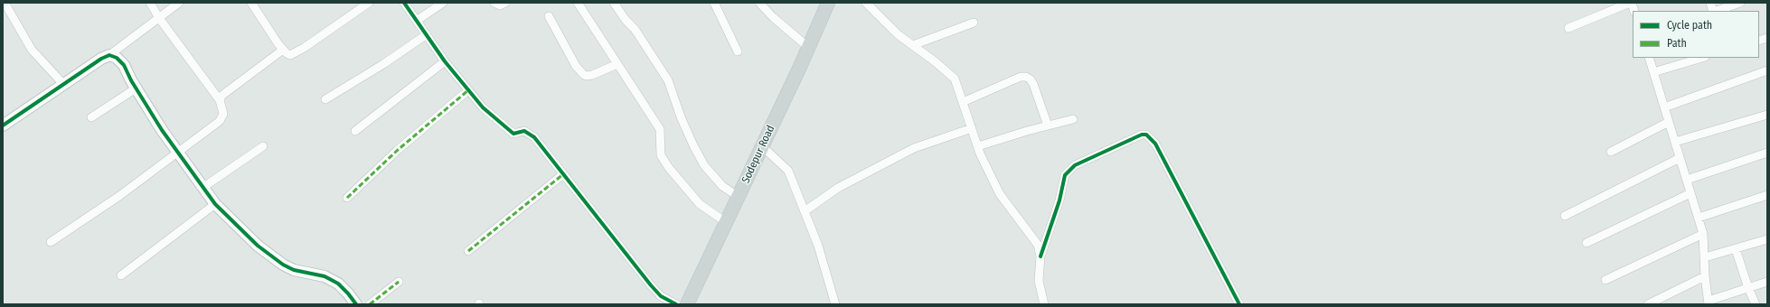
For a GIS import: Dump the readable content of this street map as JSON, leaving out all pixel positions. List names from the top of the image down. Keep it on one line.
{"streets":{"main road":["Sodepur Road"]},"legend":["Cycle path","Path"]}
